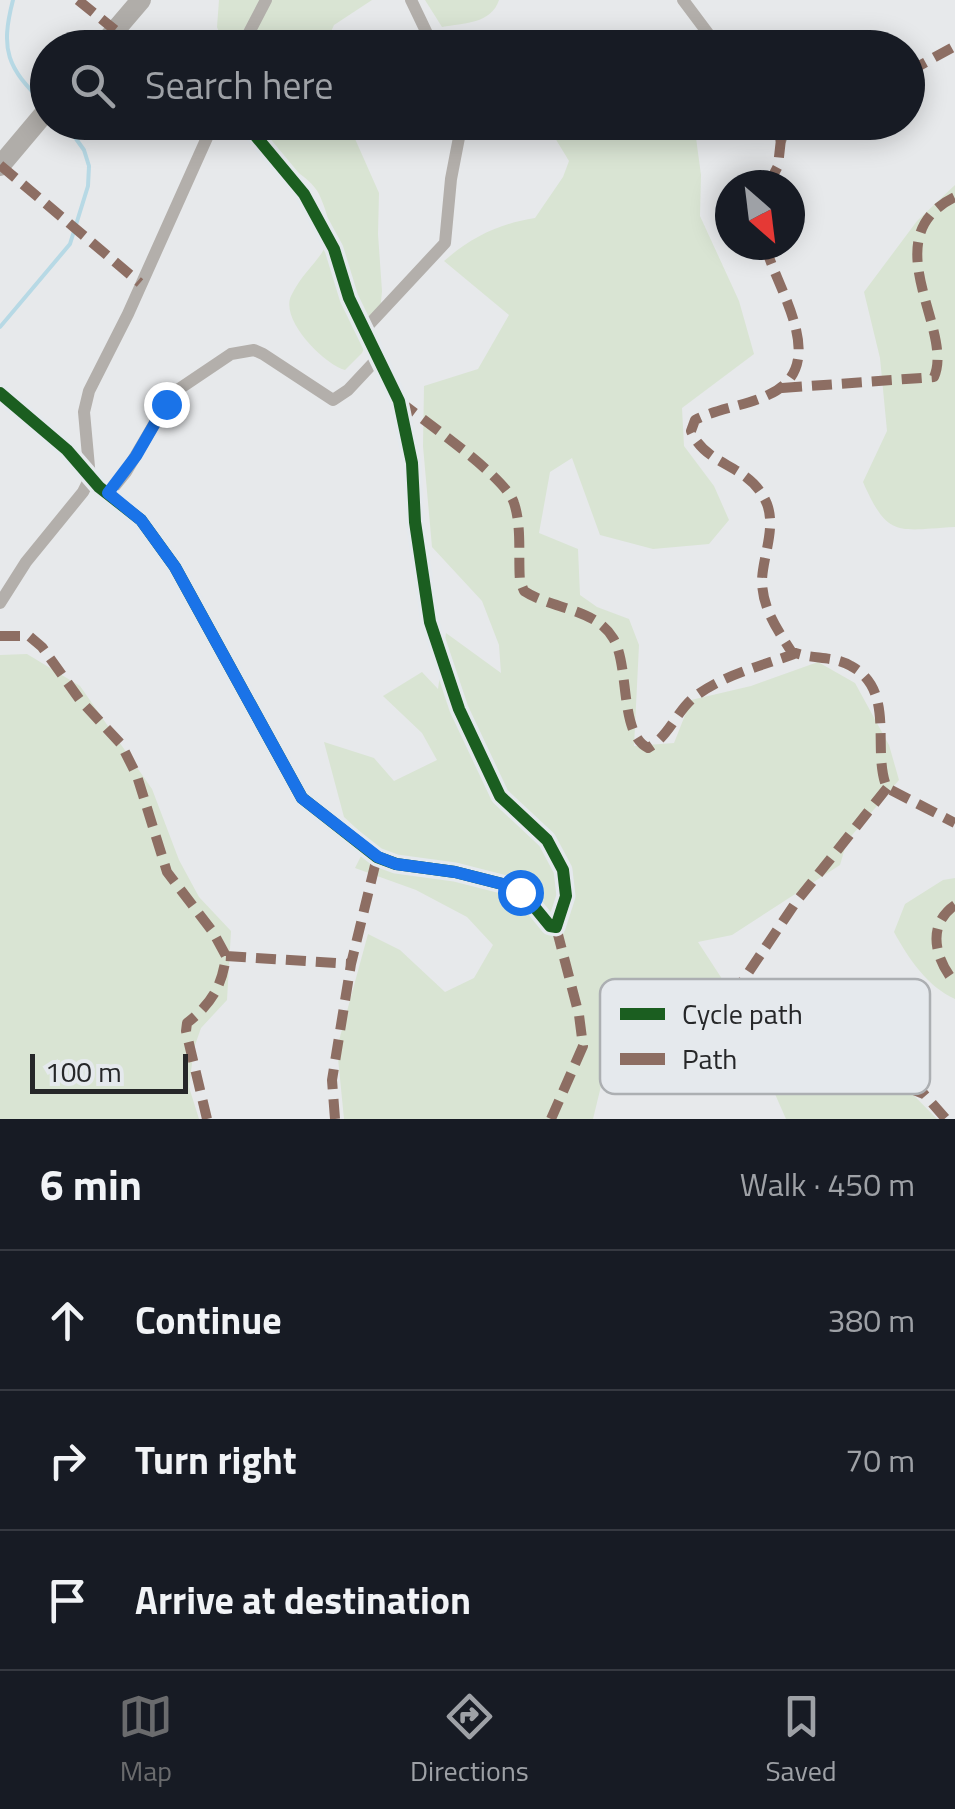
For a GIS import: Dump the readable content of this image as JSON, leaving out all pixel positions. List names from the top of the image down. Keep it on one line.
{"legend":["Cycle path","Path"],"scale_bar":"100 m","north":"bottom right","page":{"search":"Search here","scale":"100 m","heading":["6 min","Walk · 450 m"],"list":[["Continue","380 m"],["Turn right","70 m"],"Arrive at destination"],"nav":["Map","Directions","Saved"]}}
